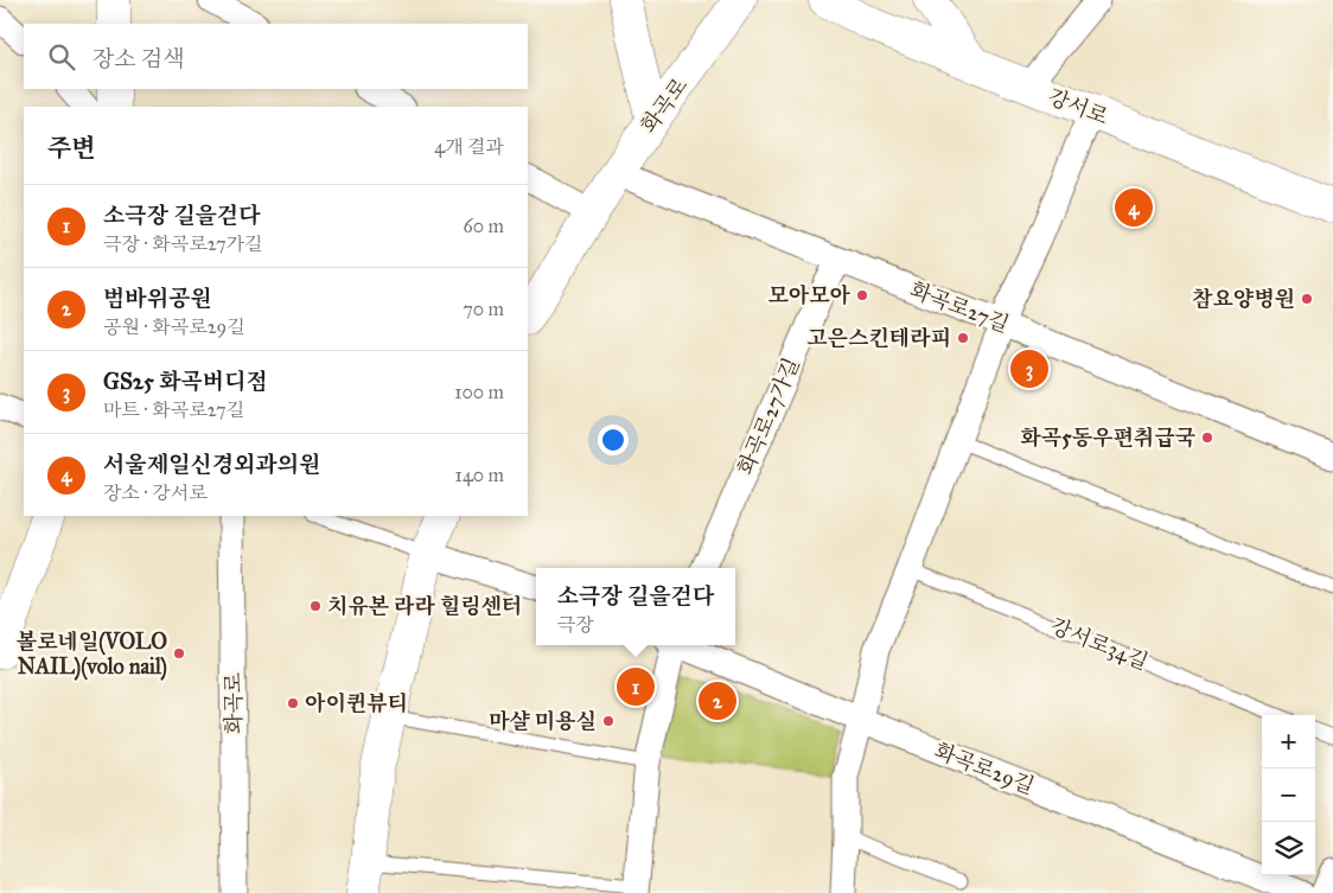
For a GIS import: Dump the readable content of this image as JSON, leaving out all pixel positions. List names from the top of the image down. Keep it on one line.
{"streets":{"main road":["화곡로","강서로"],"street":["화곡로27길","화곡로27가길","화곡로29길"],"lane":["강서로34길"]},"crossings":[["화곡로","화곡로27길"],["화곡로27길","화곡로27가길"]],"places":["모아모아","참요양병원","고은스킨테라피","화곡5동우편취급국","치유본 라라 힐링센터","볼로네일(VOLO NAIL)(volo nail)","아이퀸뷰티","마샬 미용실"],"page":{"search":"장소 검색","heading":["주변","4개 결과"],"list":[{"mark":"1","name":"소극장 길을걷다","note":"극장 · 화곡로27가길","value":"60 m"},{"mark":"2","name":"범바위공원","note":"공원 · 화곡로29길","value":"70 m"},{"mark":"3","name":"GS25 화곡버디점","note":"마트 · 화곡로27길","value":"100 m"},{"mark":"4","name":"서울제일신경외과의원","note":"장소 · 강서로","value":"140 m"}],"pins":["4","3","1","2"],"popup":["소극장 길을걷다","극장"],"map_buttons":["+","−"]}}
